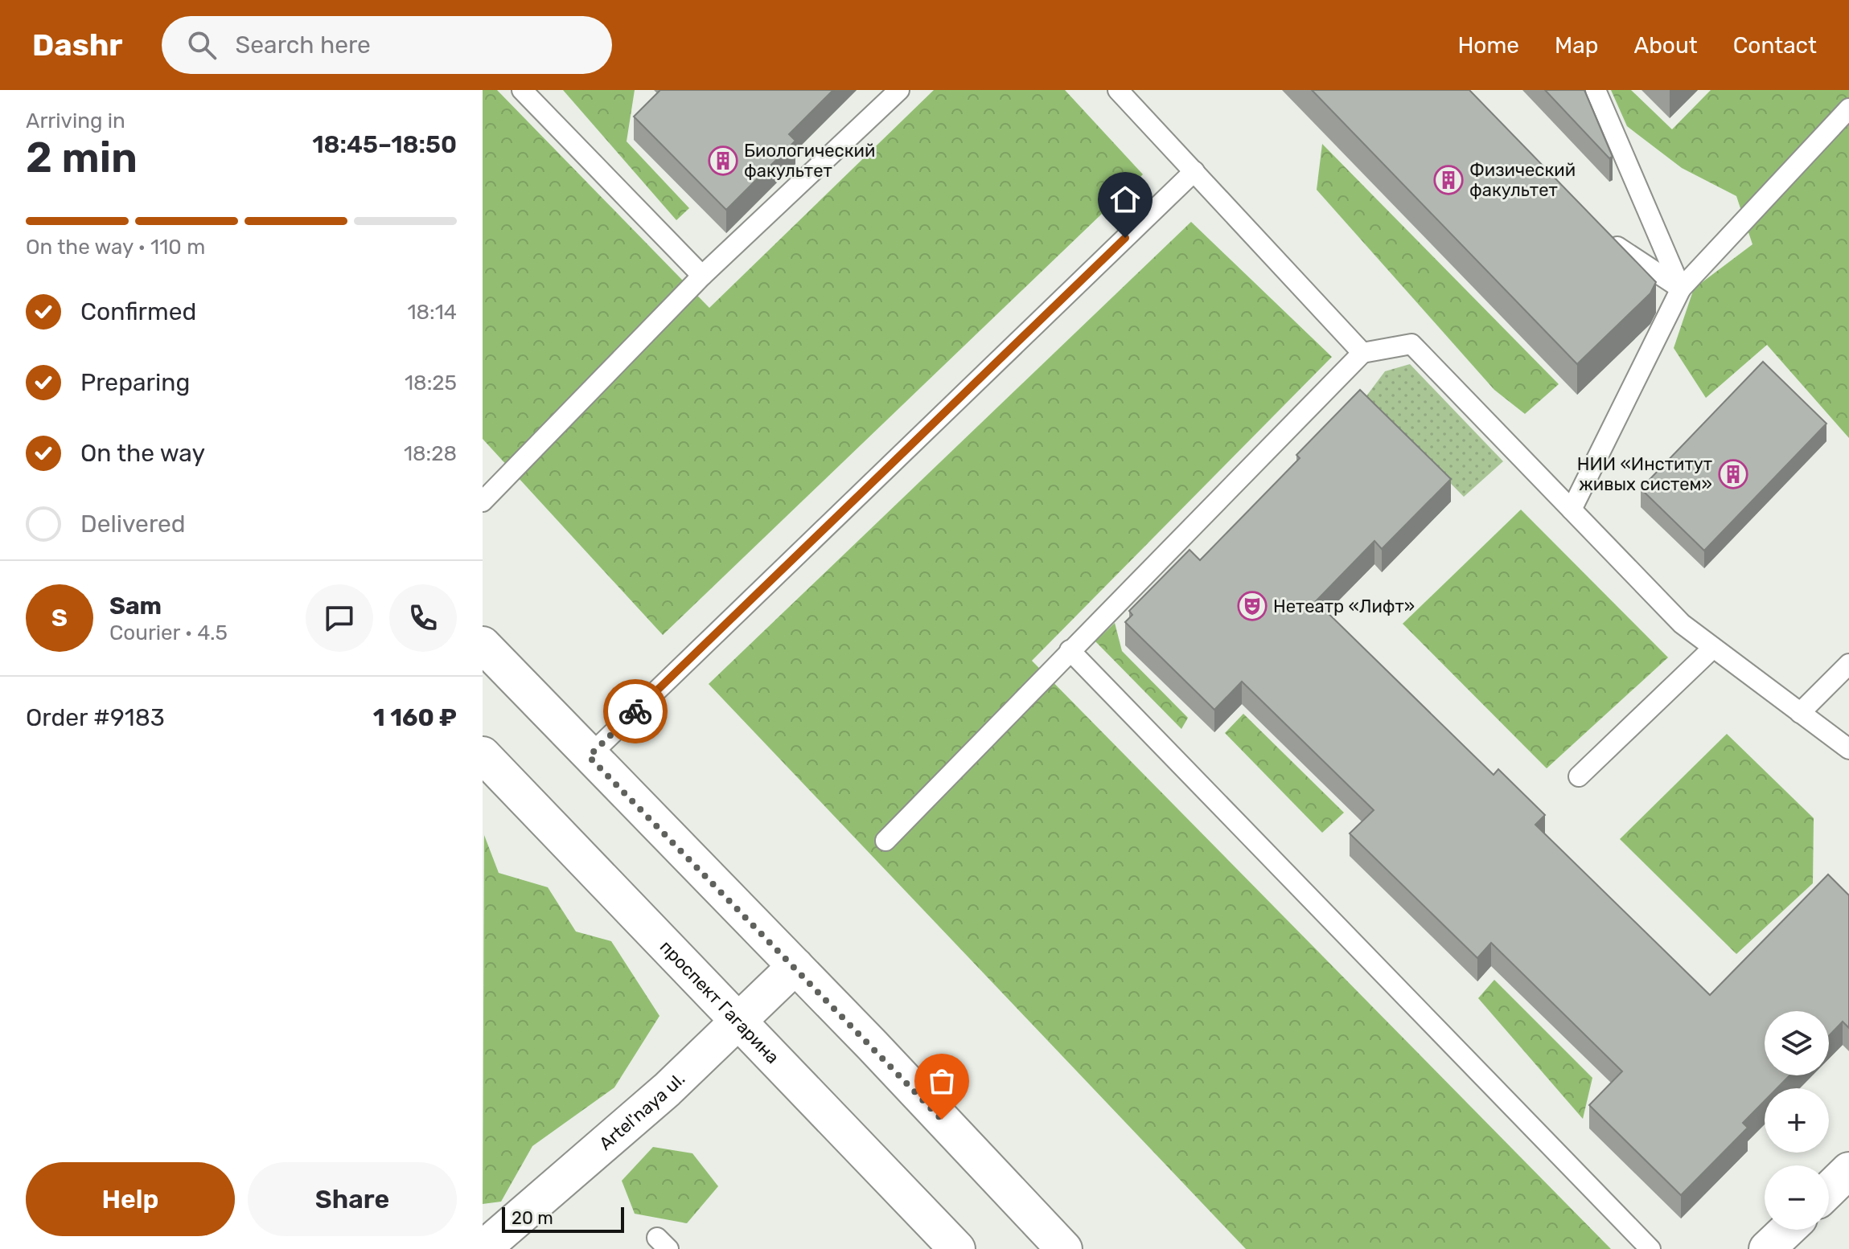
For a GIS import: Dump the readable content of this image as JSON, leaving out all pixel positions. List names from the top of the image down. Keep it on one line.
{"streets":{"main road":["проспект Гагарина","Artel'naya ul."]},"crossings":[["проспект Гагарина","Artel'naya ul."]],"places":{"building":["Биологический факультет","Физический факультет","НИИ «Институт живых систем»"],"theatre":["Нетеатр «Лифт»"]},"scale_bar":"20 m","page":{"header":"Dashr","search":"Search here","nav":["Home","Map","About","Contact"],"heading":["2 min","Arriving in","18:45–18:50"],"panel":["Sam","Courier · 4.5","Order #9183","1 160 ₽"],"bar":"On the way · 110 m","list":[["Confirmed","18:14"],["Preparing","18:25"],["On the way","18:28"],"Delivered"],"round":"S","map_buttons":["+","−"],"buttons":["Help","Share"],"scale":"20 m"}}
